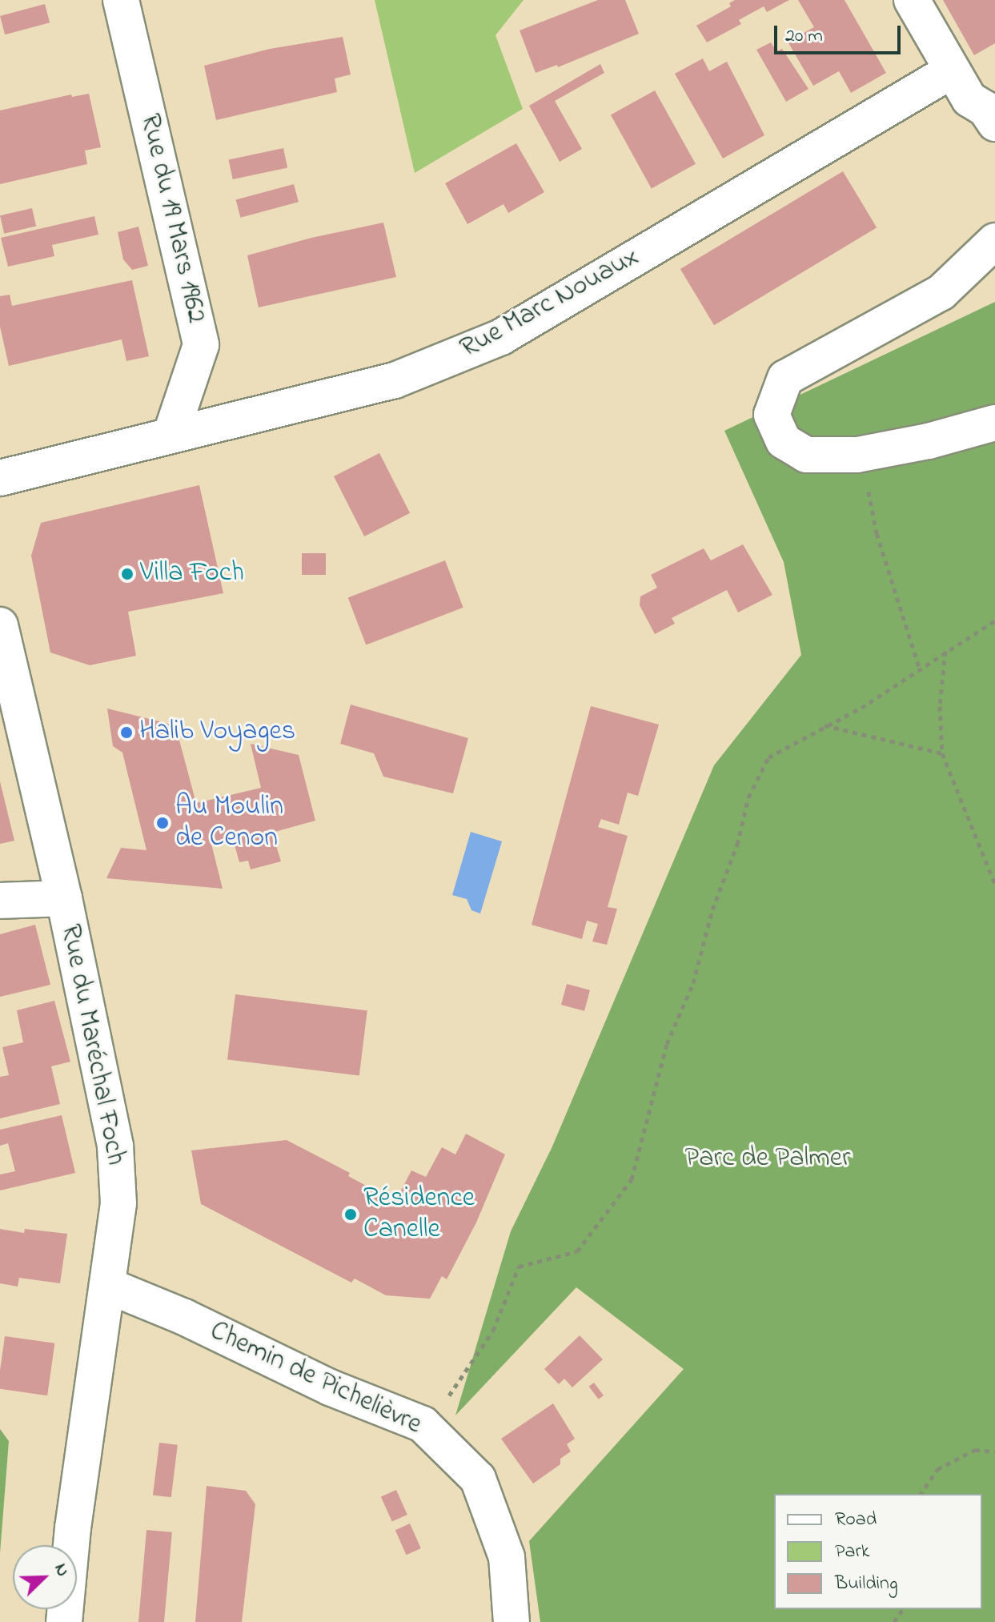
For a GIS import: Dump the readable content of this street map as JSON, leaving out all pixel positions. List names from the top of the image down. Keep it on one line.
{"streets":{"street":["Rue du 19 Mars 1962","Rue Marc Nouaux","Rue du Maréchal Foch","Chemin de Pichelièvre"]},"crossings":[["Rue du 19 Mars 1962","Rue Marc Nouaux"],["Rue du Maréchal Foch","Chemin de Pichelièvre"]],"parks":["Parc de Palmer"],"places":["Villa Foch","Halib Voyages","Au Moulin de Cenon","Résidence Canelle"],"legend":["Road","Park","Building"],"scale_bar":"20 m","north":"top right"}
